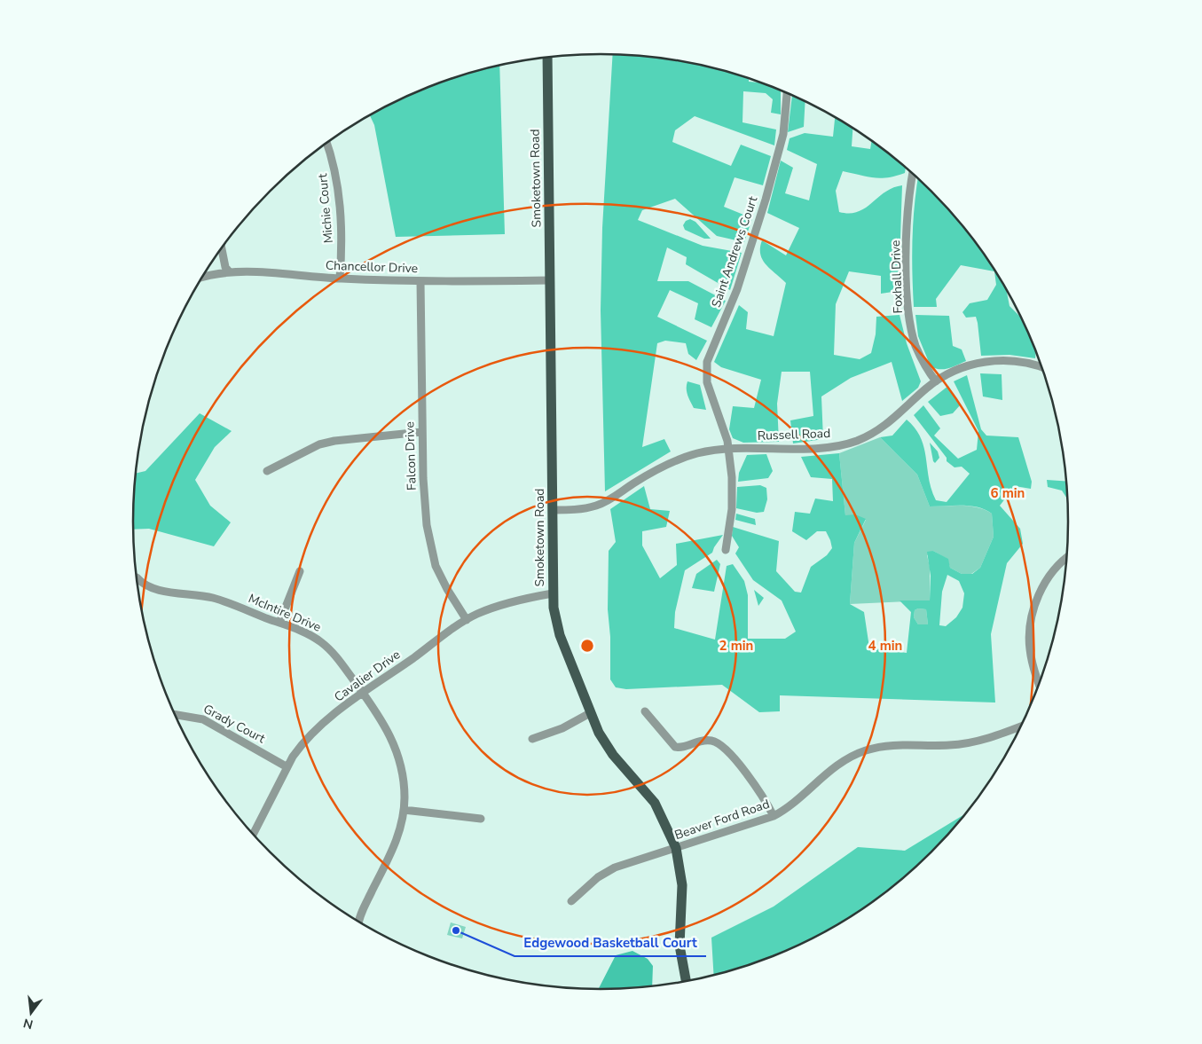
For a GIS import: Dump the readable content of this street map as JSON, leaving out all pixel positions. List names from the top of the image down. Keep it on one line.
{"streets":{"main road":["Smoketown Road"],"street":["Michie Court","Saint Andrews Court","Chancellor Drive","Foxhall Drive","Russell Road","Falcon Drive","McIntire Drive","Cavalier Drive","Grady Court","Beaver Ford Road"]},"crossings":[["Smoketown Road","Chancellor Drive"],["Smoketown Road","Russell Road"],["Smoketown Road","Cavalier Drive"],["Smoketown Road","Beaver Ford Road"],["Michie Court","Chancellor Drive"],["Saint Andrews Court","Russell Road"],["Chancellor Drive","Falcon Drive"],["Foxhall Drive","Russell Road"],["Falcon Drive","Cavalier Drive"],["McIntire Drive","Cavalier Drive"],["Cavalier Drive","Grady Court"]],"places":["Edgewood Basketball Court"],"north":"bottom","rings":["6 min","2 min","4 min"]}
